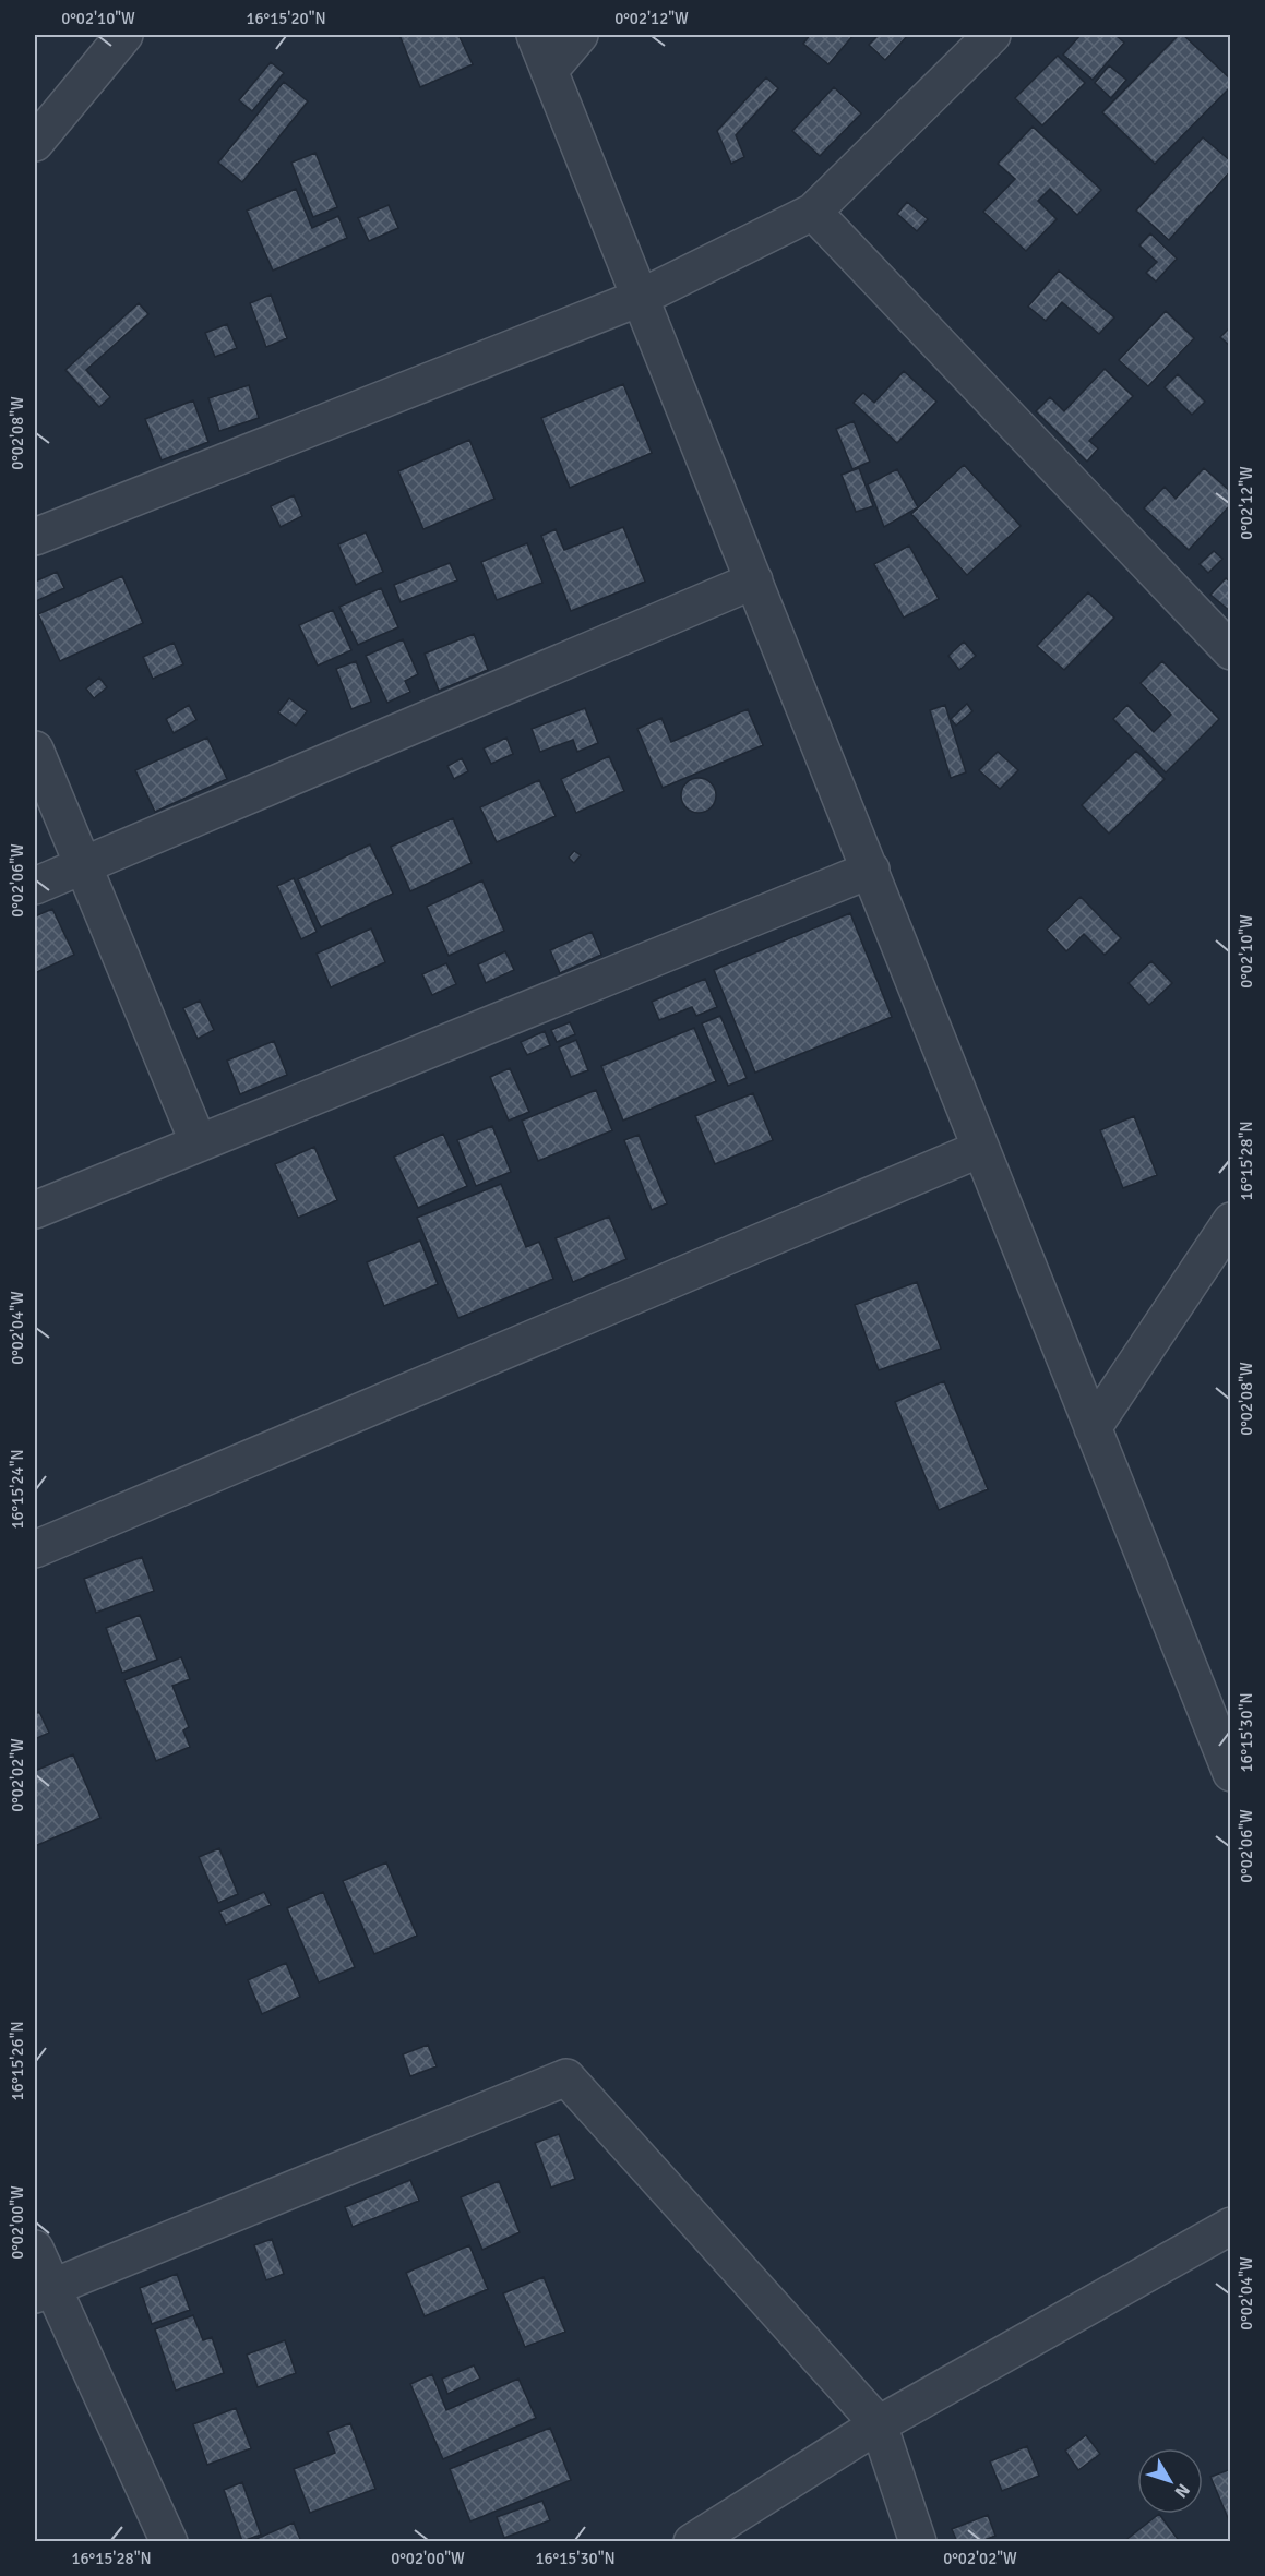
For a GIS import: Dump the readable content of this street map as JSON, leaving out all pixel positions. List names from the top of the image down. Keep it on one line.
{"north":"bottom right","coordinates":["0°02'10\"W","16°15'20\"N","0°02'12\"W","0°02'08\"W","0°02'06\"W","16°15'28\"N","0°02'04\"W","16°15'24\"N","16°15'30\"N","0°02'02\"W","16°15'26\"N","0°02'00\"W"]}
